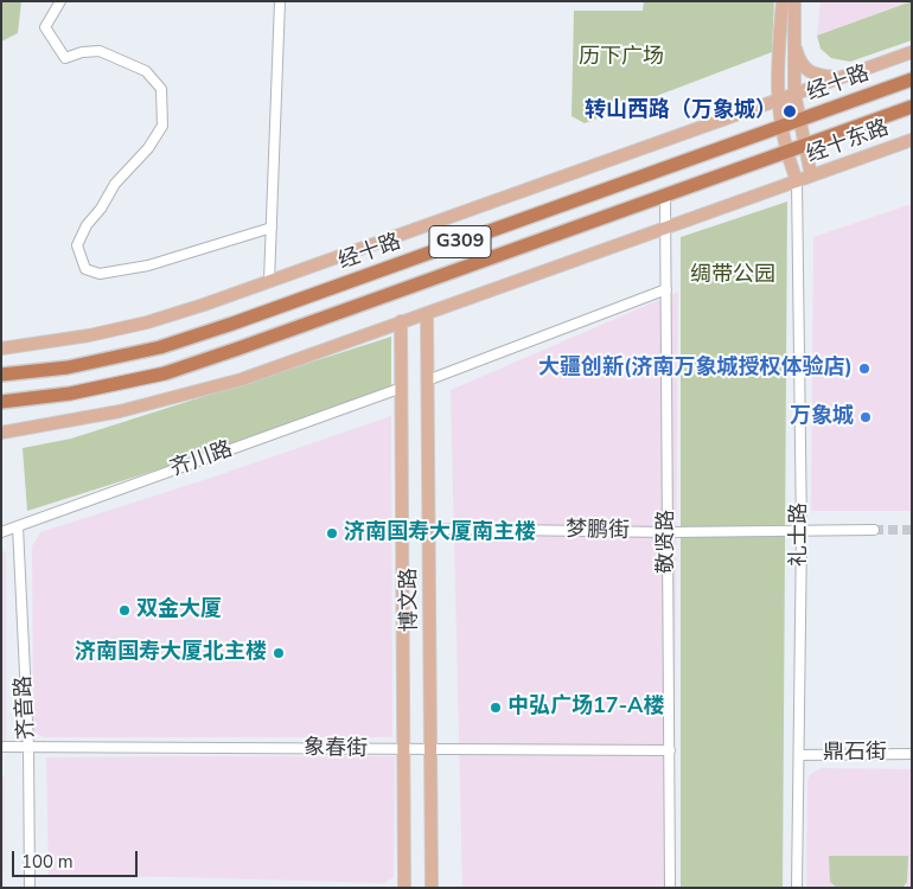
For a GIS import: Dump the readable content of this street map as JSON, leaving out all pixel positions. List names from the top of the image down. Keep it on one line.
{"streets":{"highway":["经十路","G309"],"main road":["经十东路","博文路"],"street":["齐川路","梦鹏街","礼士路","敬贤路","齐音路","象春街","鼎石街"]},"crossings":[["经十东路","礼士路"],["G309","敬贤路"],["齐川路","博文路"],["齐川路","齐音路"],["梦鹏街","礼士路"],["梦鹏街","敬贤路"],["梦鹏街","博文路"],["礼士路","鼎石街"],["敬贤路","象春街"],["博文路","象春街"],["齐音路","象春街"]],"parks":["历下广场","绸带公园"],"places":["转山西路（万象城）","大疆创新(济南万象城授权体验店)","万象城","济南国寿大厦南主楼","双金大厦","济南国寿大厦北主楼","中弘广场17-A楼"],"scale_bar":"100 m"}
